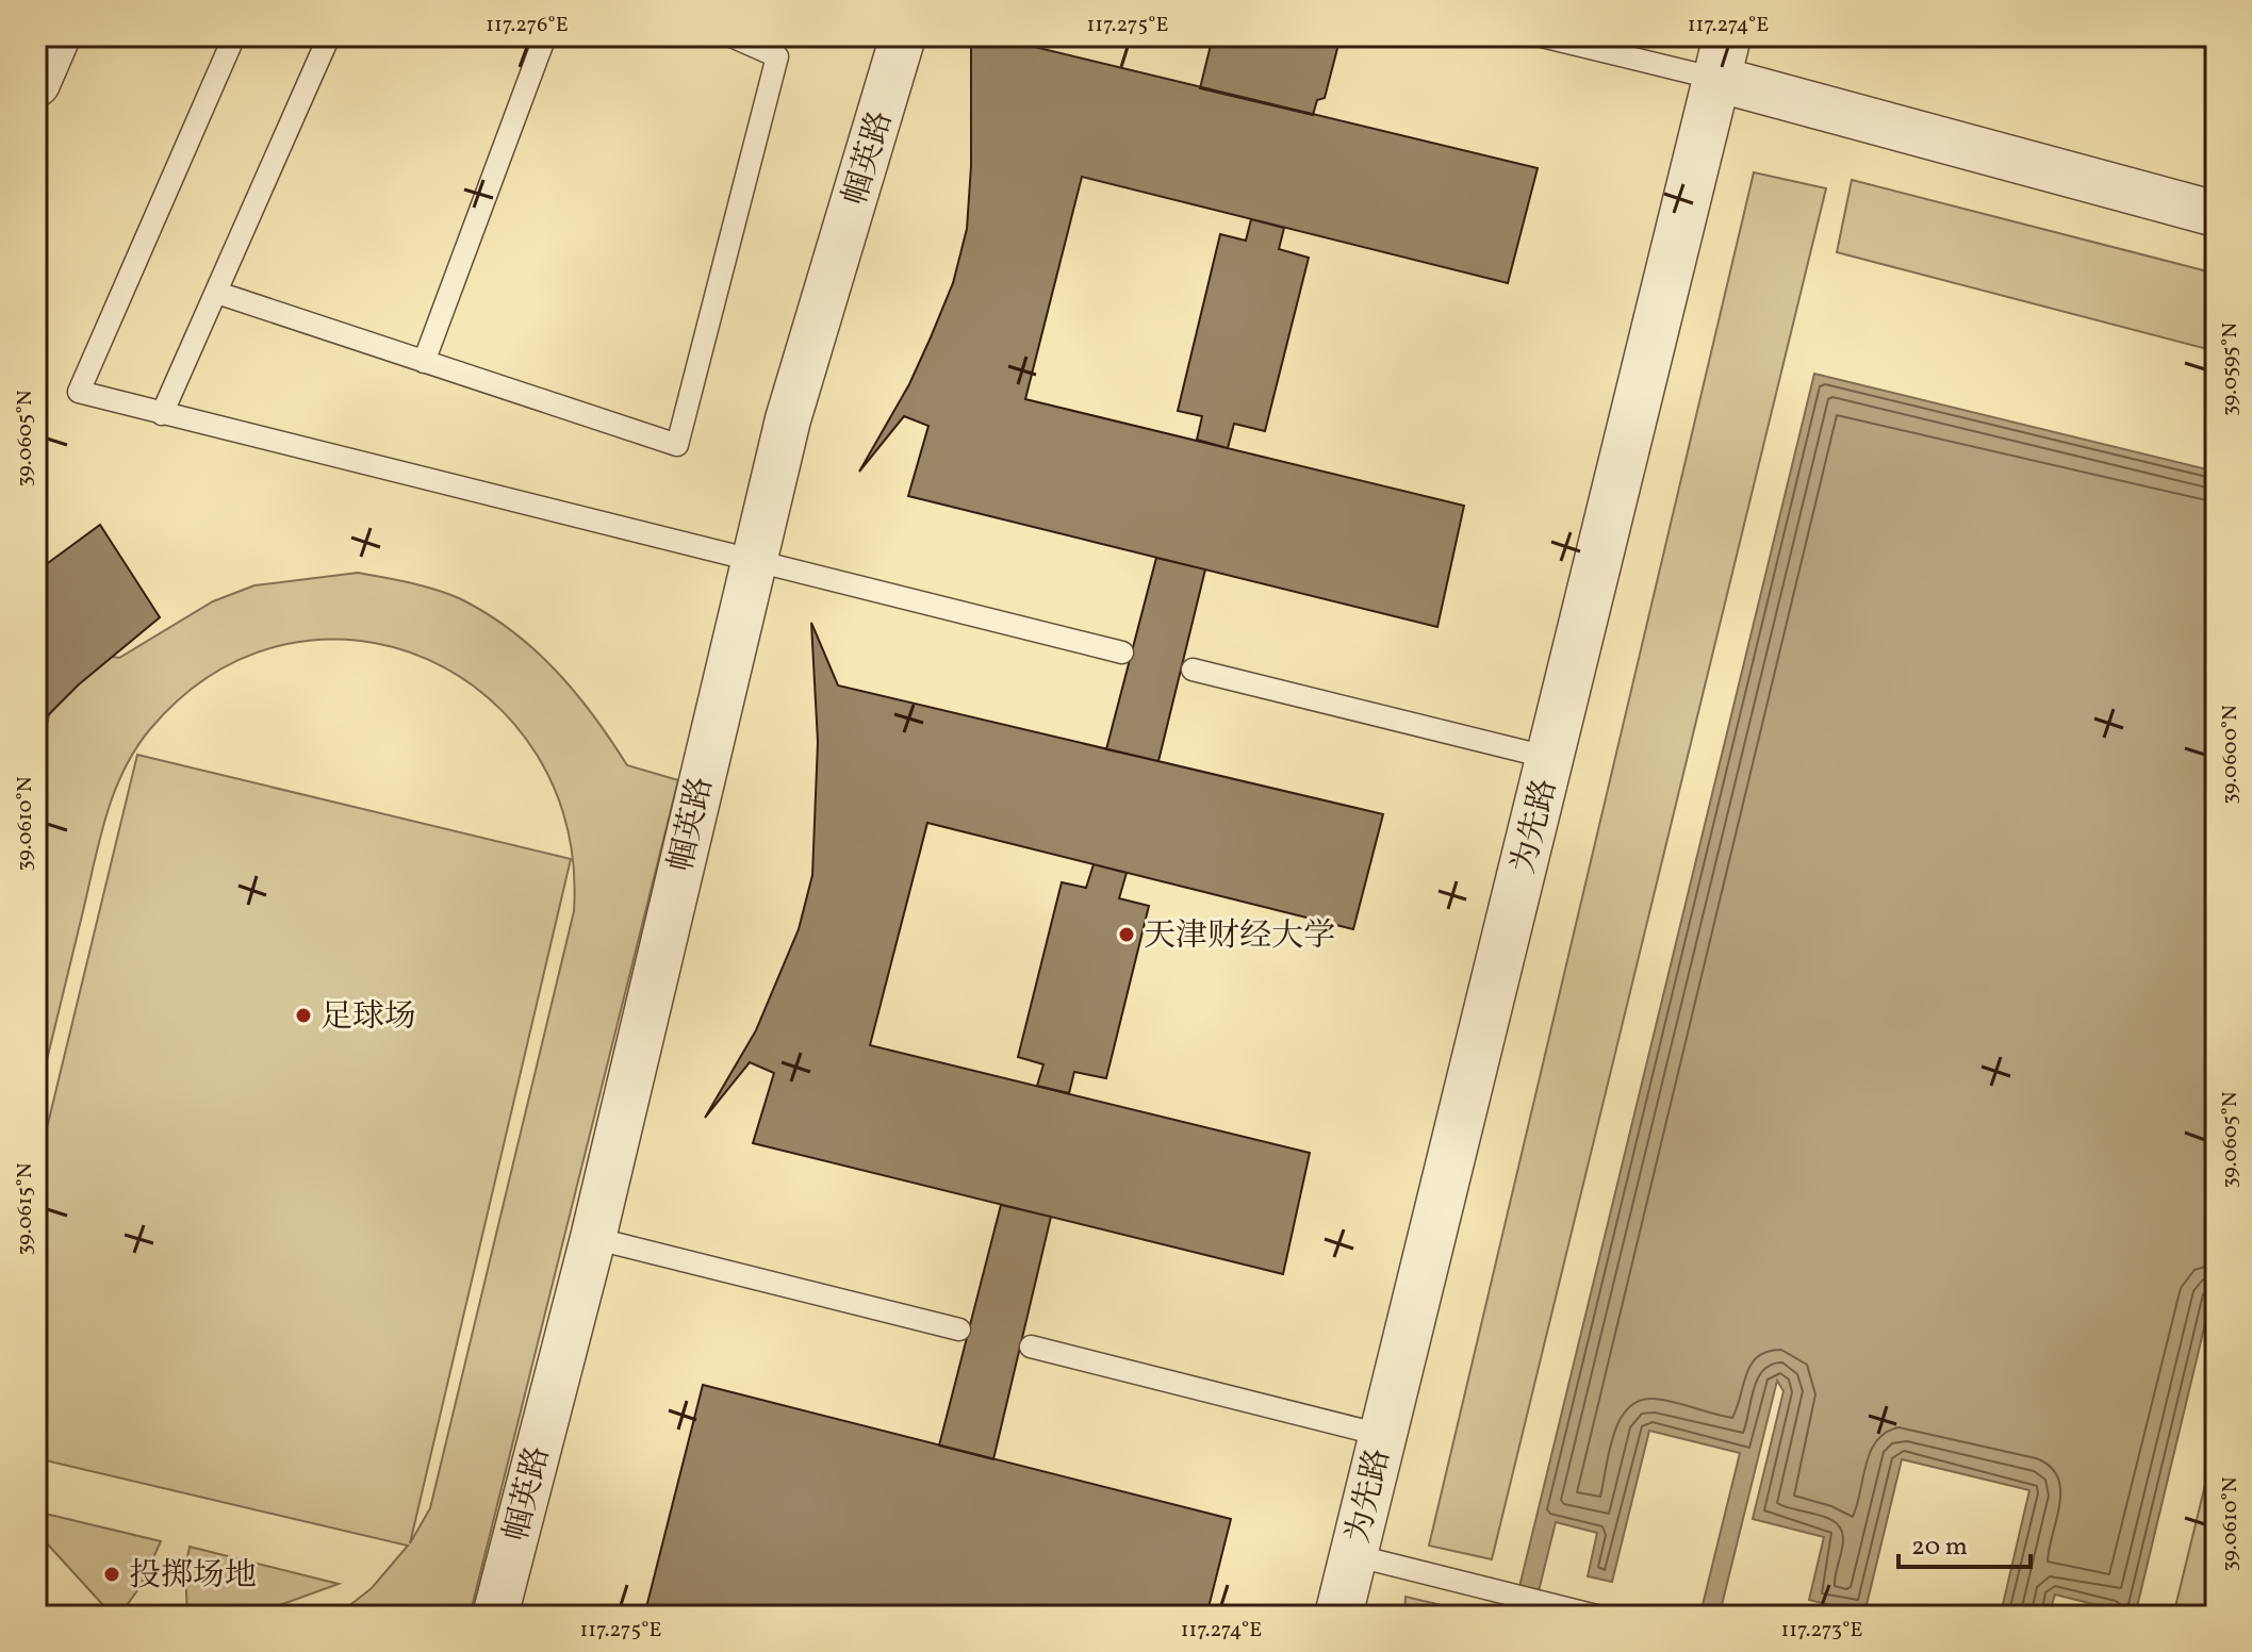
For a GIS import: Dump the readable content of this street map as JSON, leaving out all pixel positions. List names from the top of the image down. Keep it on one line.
{"streets":{"street":["帼英路","为先路"]},"places":["天津财经大学","足球场","投掷场地"],"scale_bar":"20 m","coordinates":["117.276°E","117.275°E","117.274°E","39.0595°N","39.0605°N","39.0600°N","39.0610°N","39.0615°N","117.273°E"]}
